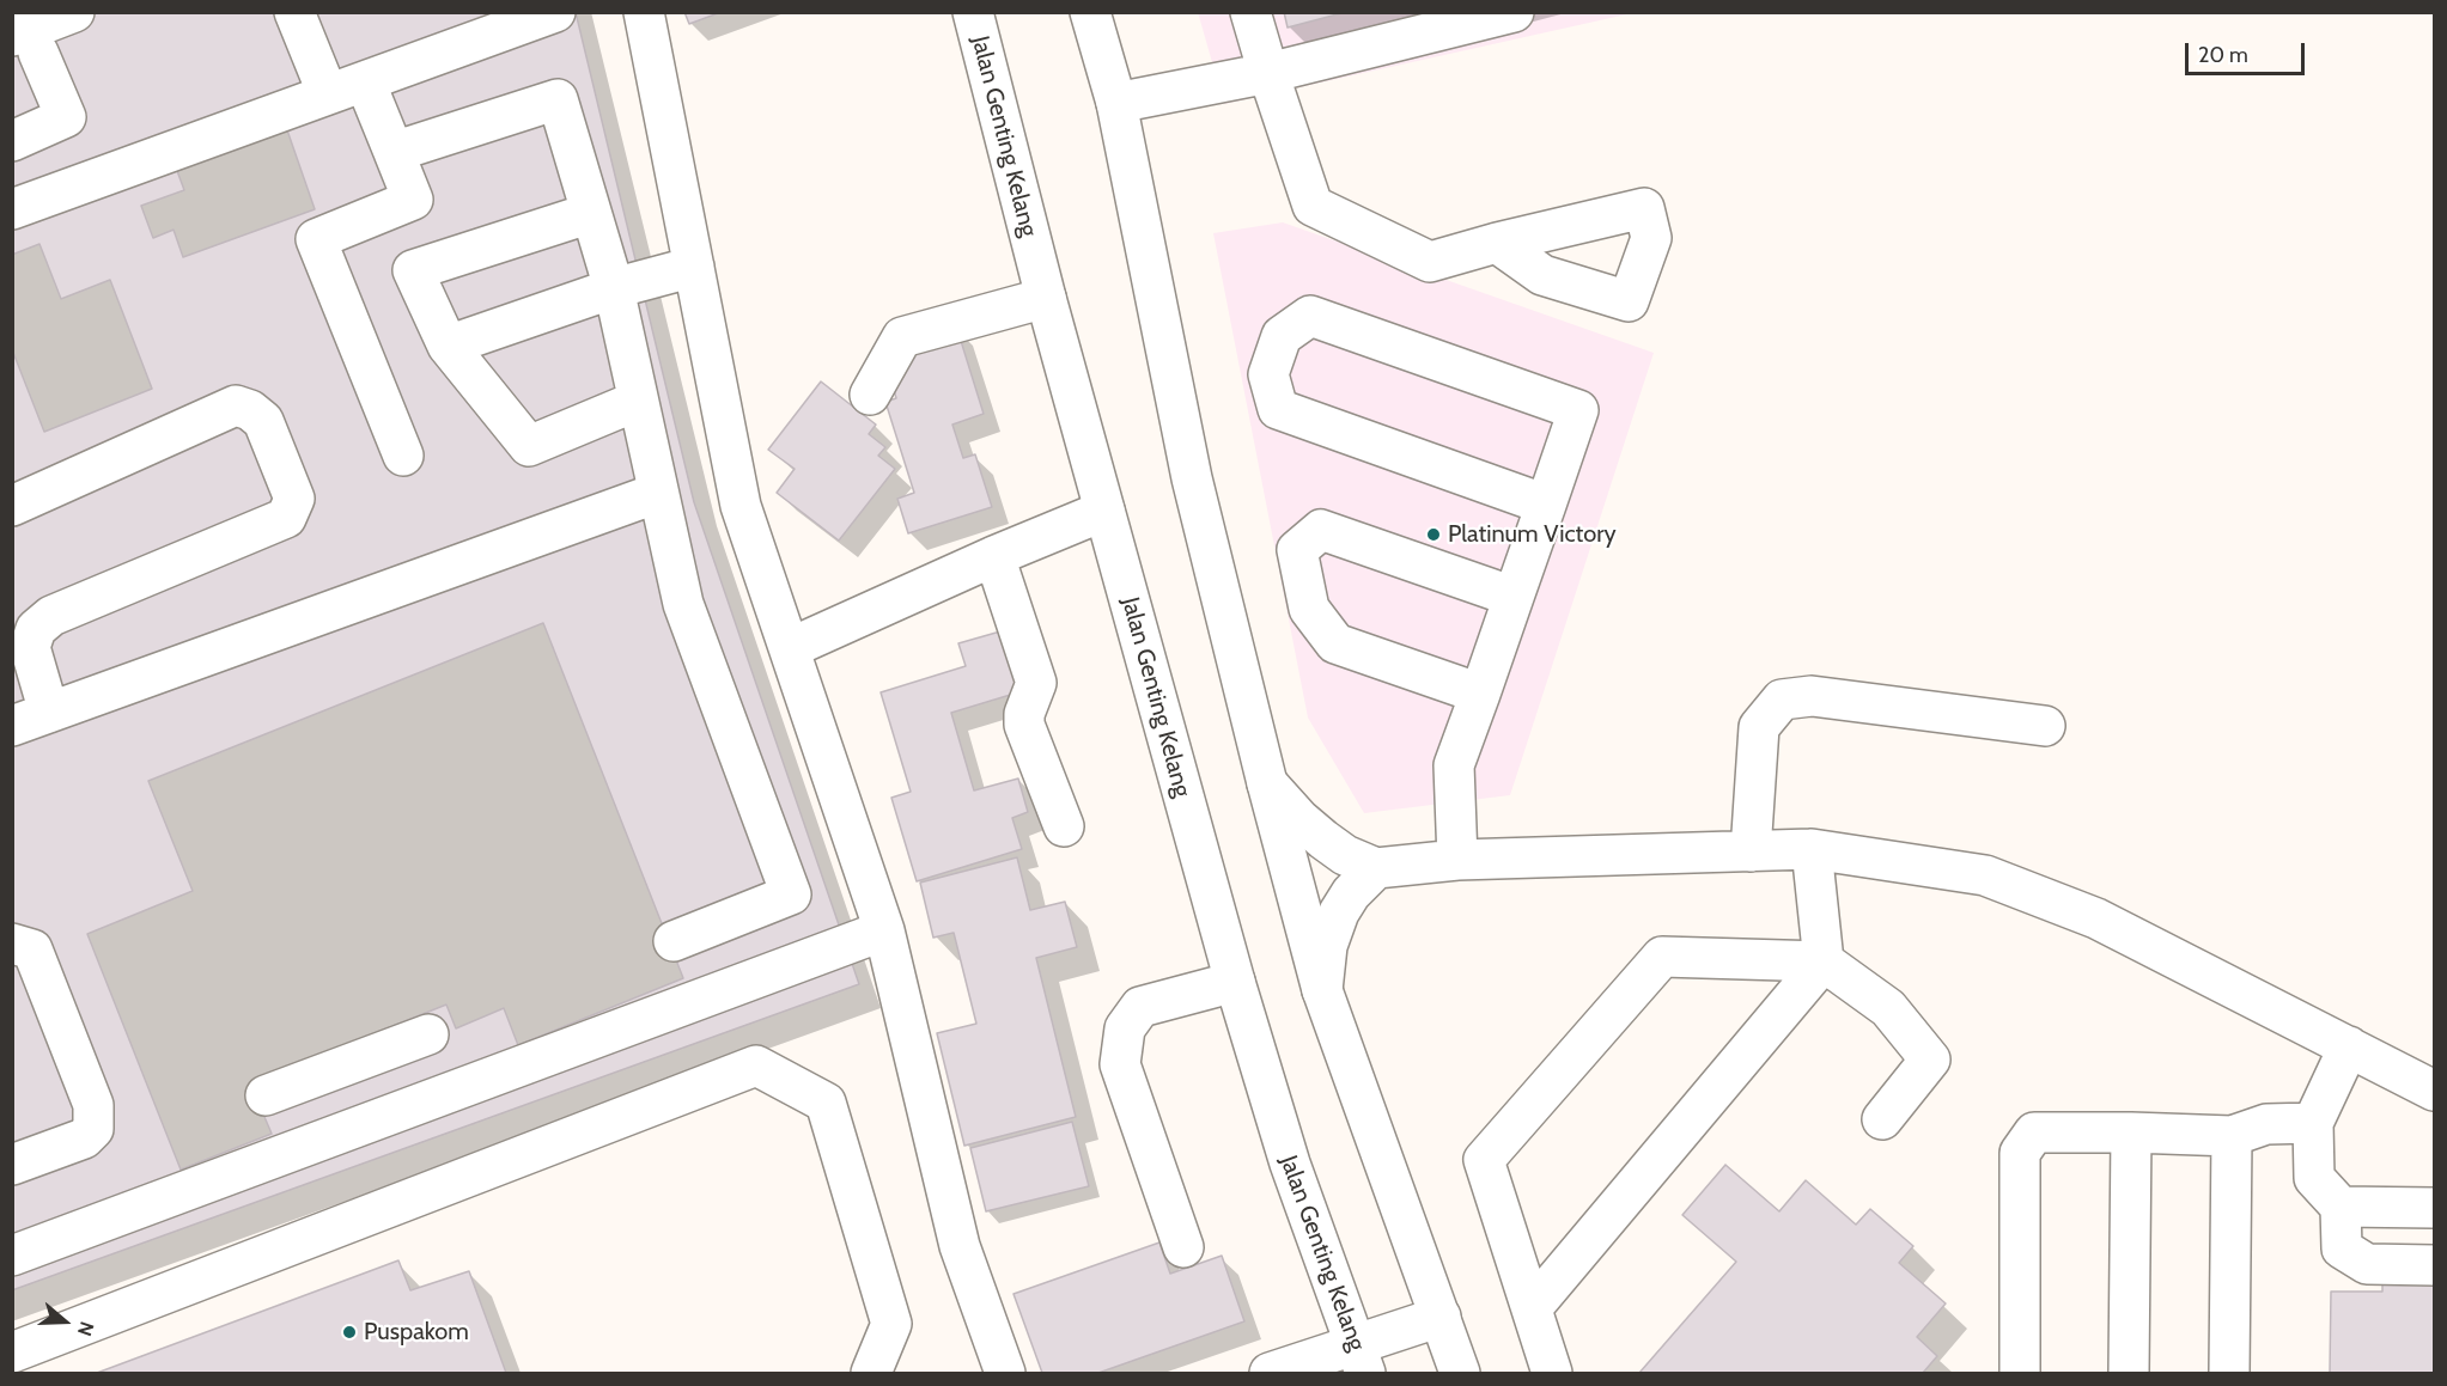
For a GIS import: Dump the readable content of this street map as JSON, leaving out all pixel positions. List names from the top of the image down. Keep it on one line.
{"streets":{"main road":["Jalan Genting Kelang"]},"places":["Platinum Victory","Puspakom"],"scale_bar":"20 m","north":"right"}
